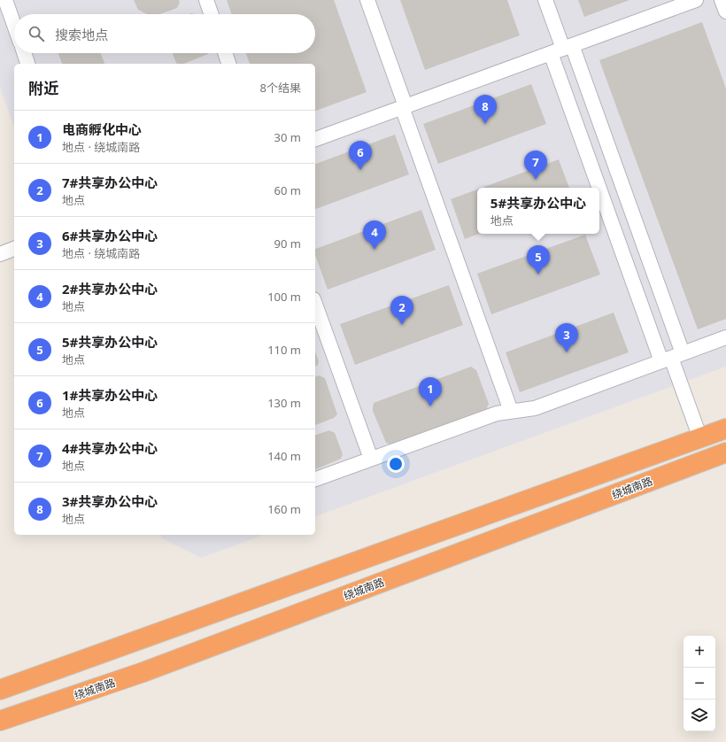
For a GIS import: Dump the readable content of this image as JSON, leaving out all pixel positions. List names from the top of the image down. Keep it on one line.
{"streets":{"highway":["绕城南路"]},"page":{"search":"搜索地点","heading":["附近","8个结果"],"pins":["8","6","7","4","5","2","3","1"],"list":[{"mark":"1","name":"电商孵化中心","note":"地点 · 绕城南路","value":"30 m"},{"mark":"2","name":"7#共享办公中心","note":"地点","value":"60 m"},{"mark":"3","name":"6#共享办公中心","note":"地点 · 绕城南路","value":"90 m"},{"mark":"4","name":"2#共享办公中心","note":"地点","value":"100 m"},{"mark":"5","name":"5#共享办公中心","note":"地点","value":"110 m"},{"mark":"6","name":"1#共享办公中心","note":"地点","value":"130 m"},{"mark":"7","name":"4#共享办公中心","note":"地点","value":"140 m"},{"mark":"8","name":"3#共享办公中心","note":"地点","value":"160 m"}],"popup":["5#共享办公中心","地点"],"map_buttons":["+","−"]}}
